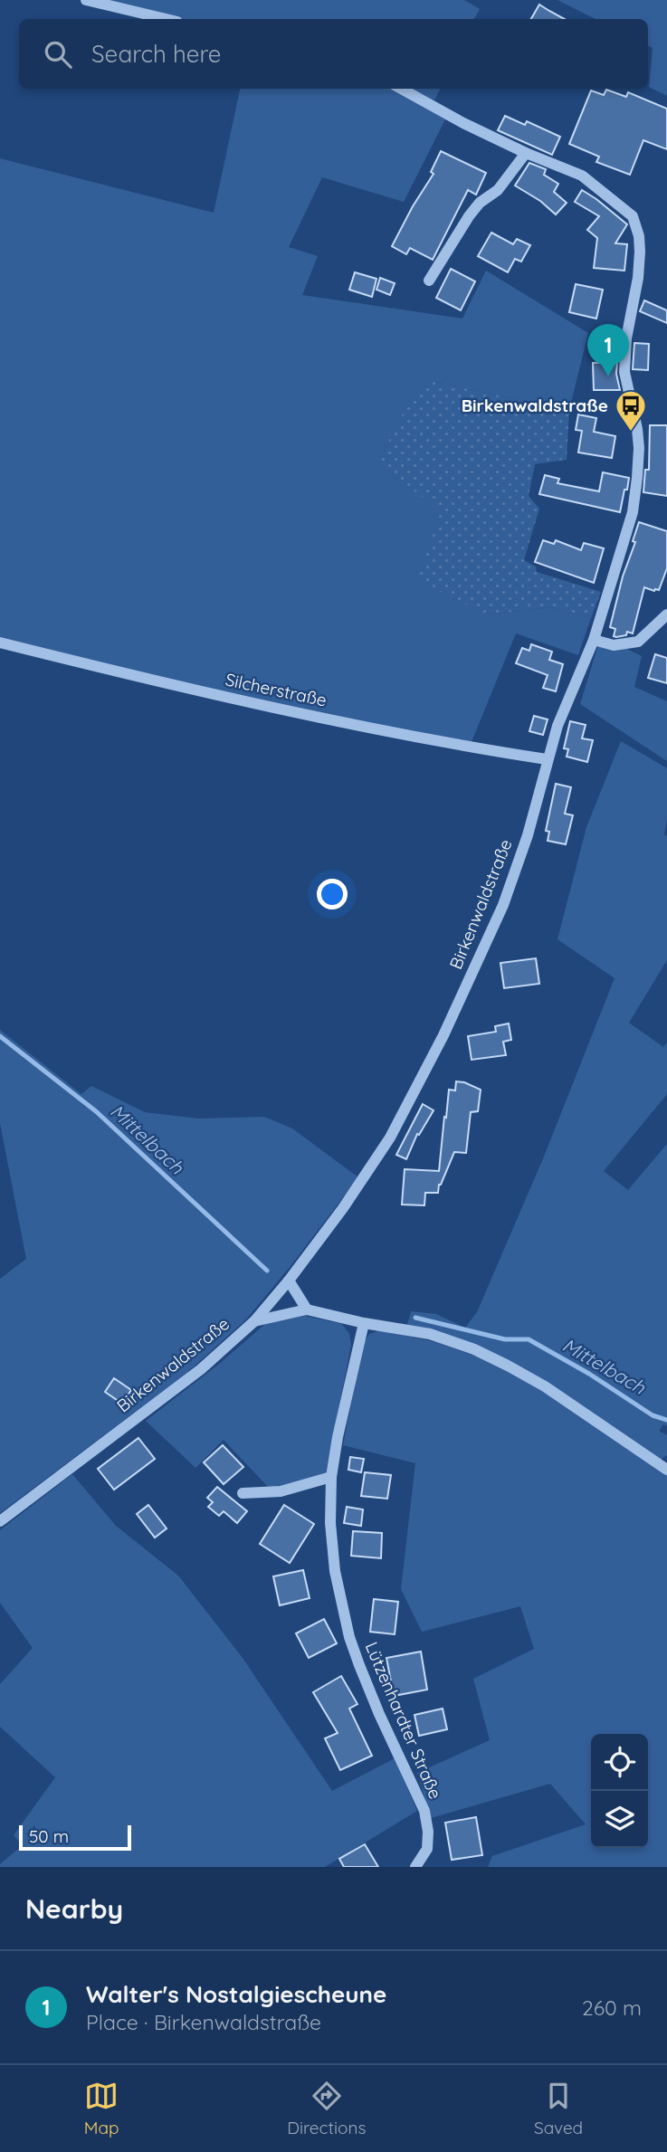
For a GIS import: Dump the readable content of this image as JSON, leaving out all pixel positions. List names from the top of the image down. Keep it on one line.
{"streets":{"street":["Silcherstraße","Birkenwaldstraße","Lützenhardter Straße"]},"crossings":[["Silcherstraße","Birkenwaldstraße"]],"water":["Mittelbach"],"places":{"bus stop":["Birkenwaldstraße"]},"scale_bar":"50 m","page":{"search":"Search here","pins":"1","scale":"50 m","heading":"Nearby","list":[{"mark":"1","name":"Walter's Nostalgiescheune","note":"Place · Birkenwaldstraße","value":"260 m"}],"nav":["Map","Directions","Saved"]}}
